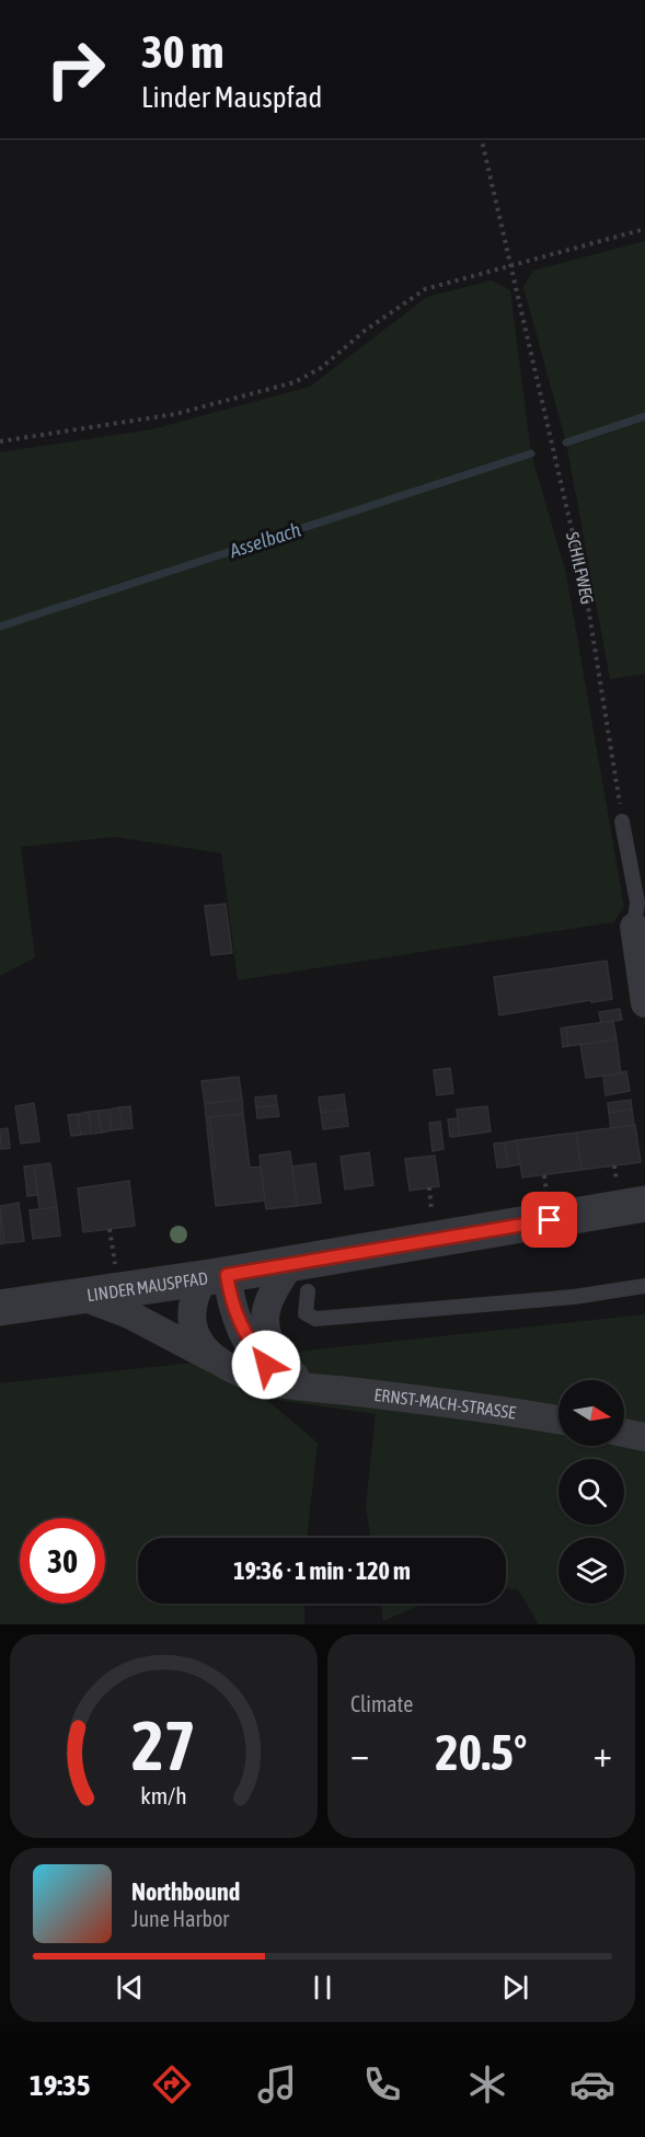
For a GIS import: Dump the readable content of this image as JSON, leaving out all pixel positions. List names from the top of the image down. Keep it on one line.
{"streets":{"street":["LINDER MAUSPFAD","ERNST-MACH-STRASSE"],"path":["SCHILFWEG"]},"crossings":[["LINDER MAUSPFAD","ERNST-MACH-STRASSE"]],"water":["Asselbach"],"north":"right","page":{"turn":["30 m","Linder Mauspfad"],"limit":"30","trip":"19:36 · 1 min · 120 m","tile":"Climate","heat":["−","20.5°","+"],"song":["Northbound","June Harbor"],"tabs":"19:35","gauge":["27","km/h"]}}
